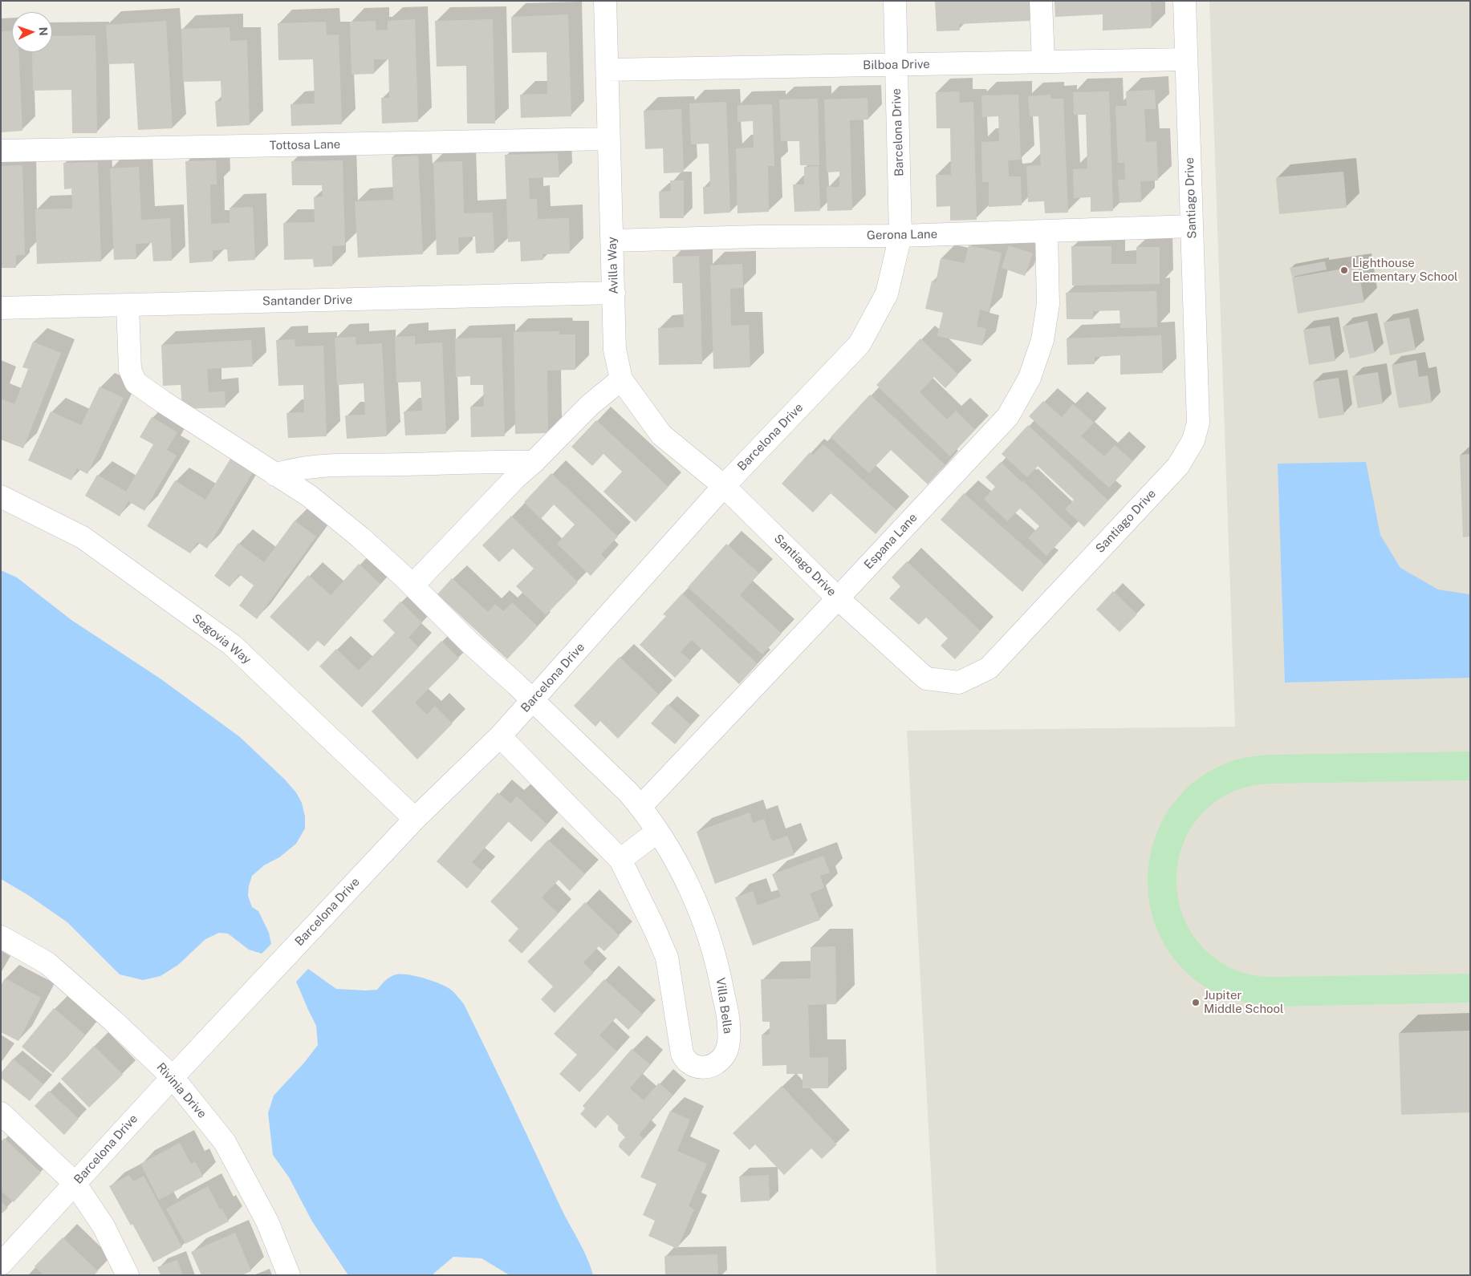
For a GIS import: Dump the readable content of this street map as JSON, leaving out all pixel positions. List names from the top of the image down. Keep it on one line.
{"streets":{"street":["Bilboa Drive","Barcelona Drive","Tottosa Lane","Santiago Drive","Gerona Lane","Avilla Way","Santander Drive","Espana Lane","Segovia Way","Villa Bella","Rivinia Drive"]},"crossings":[["Bilboa Drive","Barcelona Drive"],["Bilboa Drive","Santiago Drive"],["Bilboa Drive","Avilla Way"],["Barcelona Drive","Santiago Drive"],["Barcelona Drive","Gerona Lane"],["Barcelona Drive","Avilla Way"],["Barcelona Drive","Segovia Way"],["Barcelona Drive","Villa Bella"],["Barcelona Drive","Rivinia Drive"],["Tottosa Lane","Avilla Way"],["Santiago Drive","Gerona Lane"],["Santiago Drive","Avilla Way"],["Santiago Drive","Espana Lane"],["Gerona Lane","Avilla Way"],["Gerona Lane","Espana Lane"],["Avilla Way","Santander Drive"],["Santander Drive","Villa Bella"],["Espana Lane","Villa Bella"]],"places":["Lighthouse Elementary School","Jupiter Middle School"],"north":"right"}
